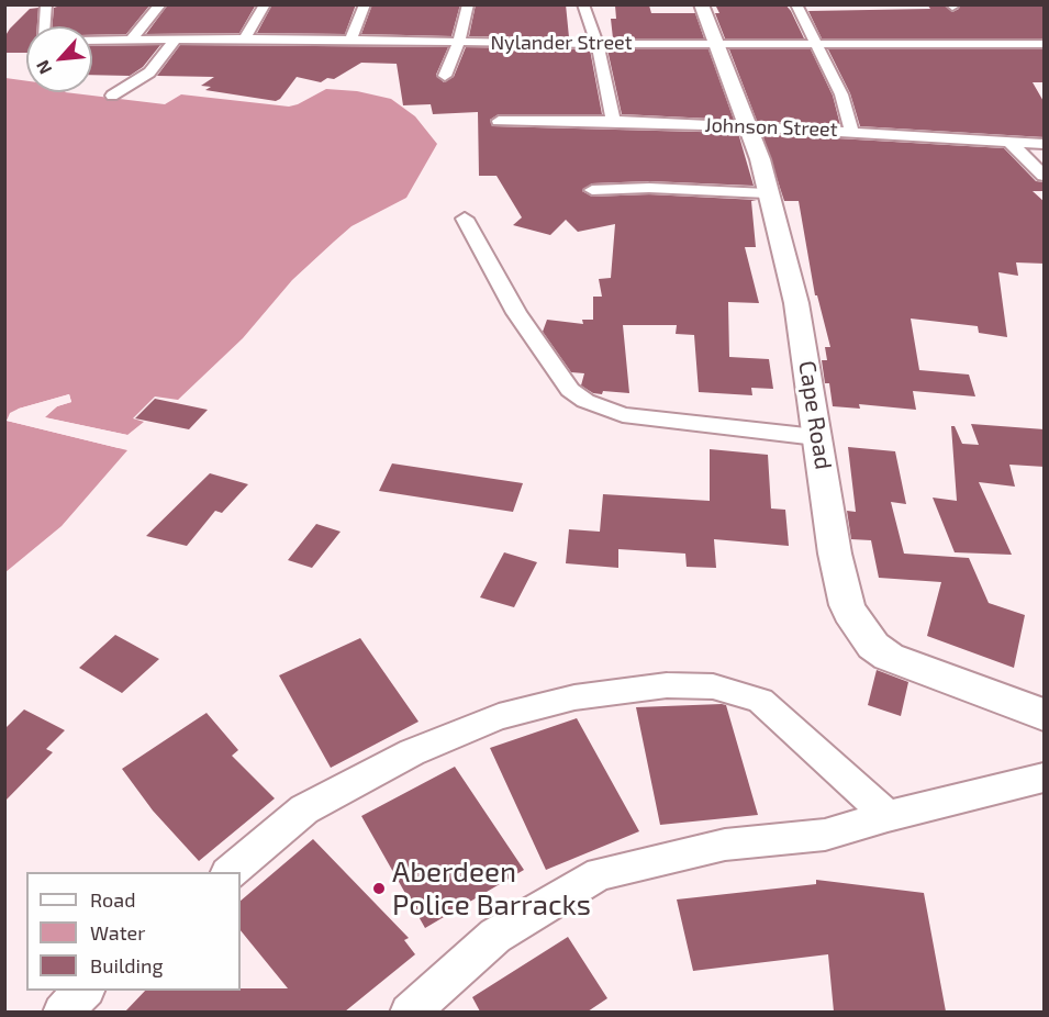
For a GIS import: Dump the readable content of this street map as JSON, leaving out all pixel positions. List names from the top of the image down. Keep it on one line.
{"streets":{"street":["Nylander Street","Johnson Street","Cape Road"]},"crossings":[["Nylander Street","Cape Road"],["Johnson Street","Cape Road"]],"places":["Aberdeen Police Barracks"],"legend":["Road","Water","Building"],"north":"bottom left"}
